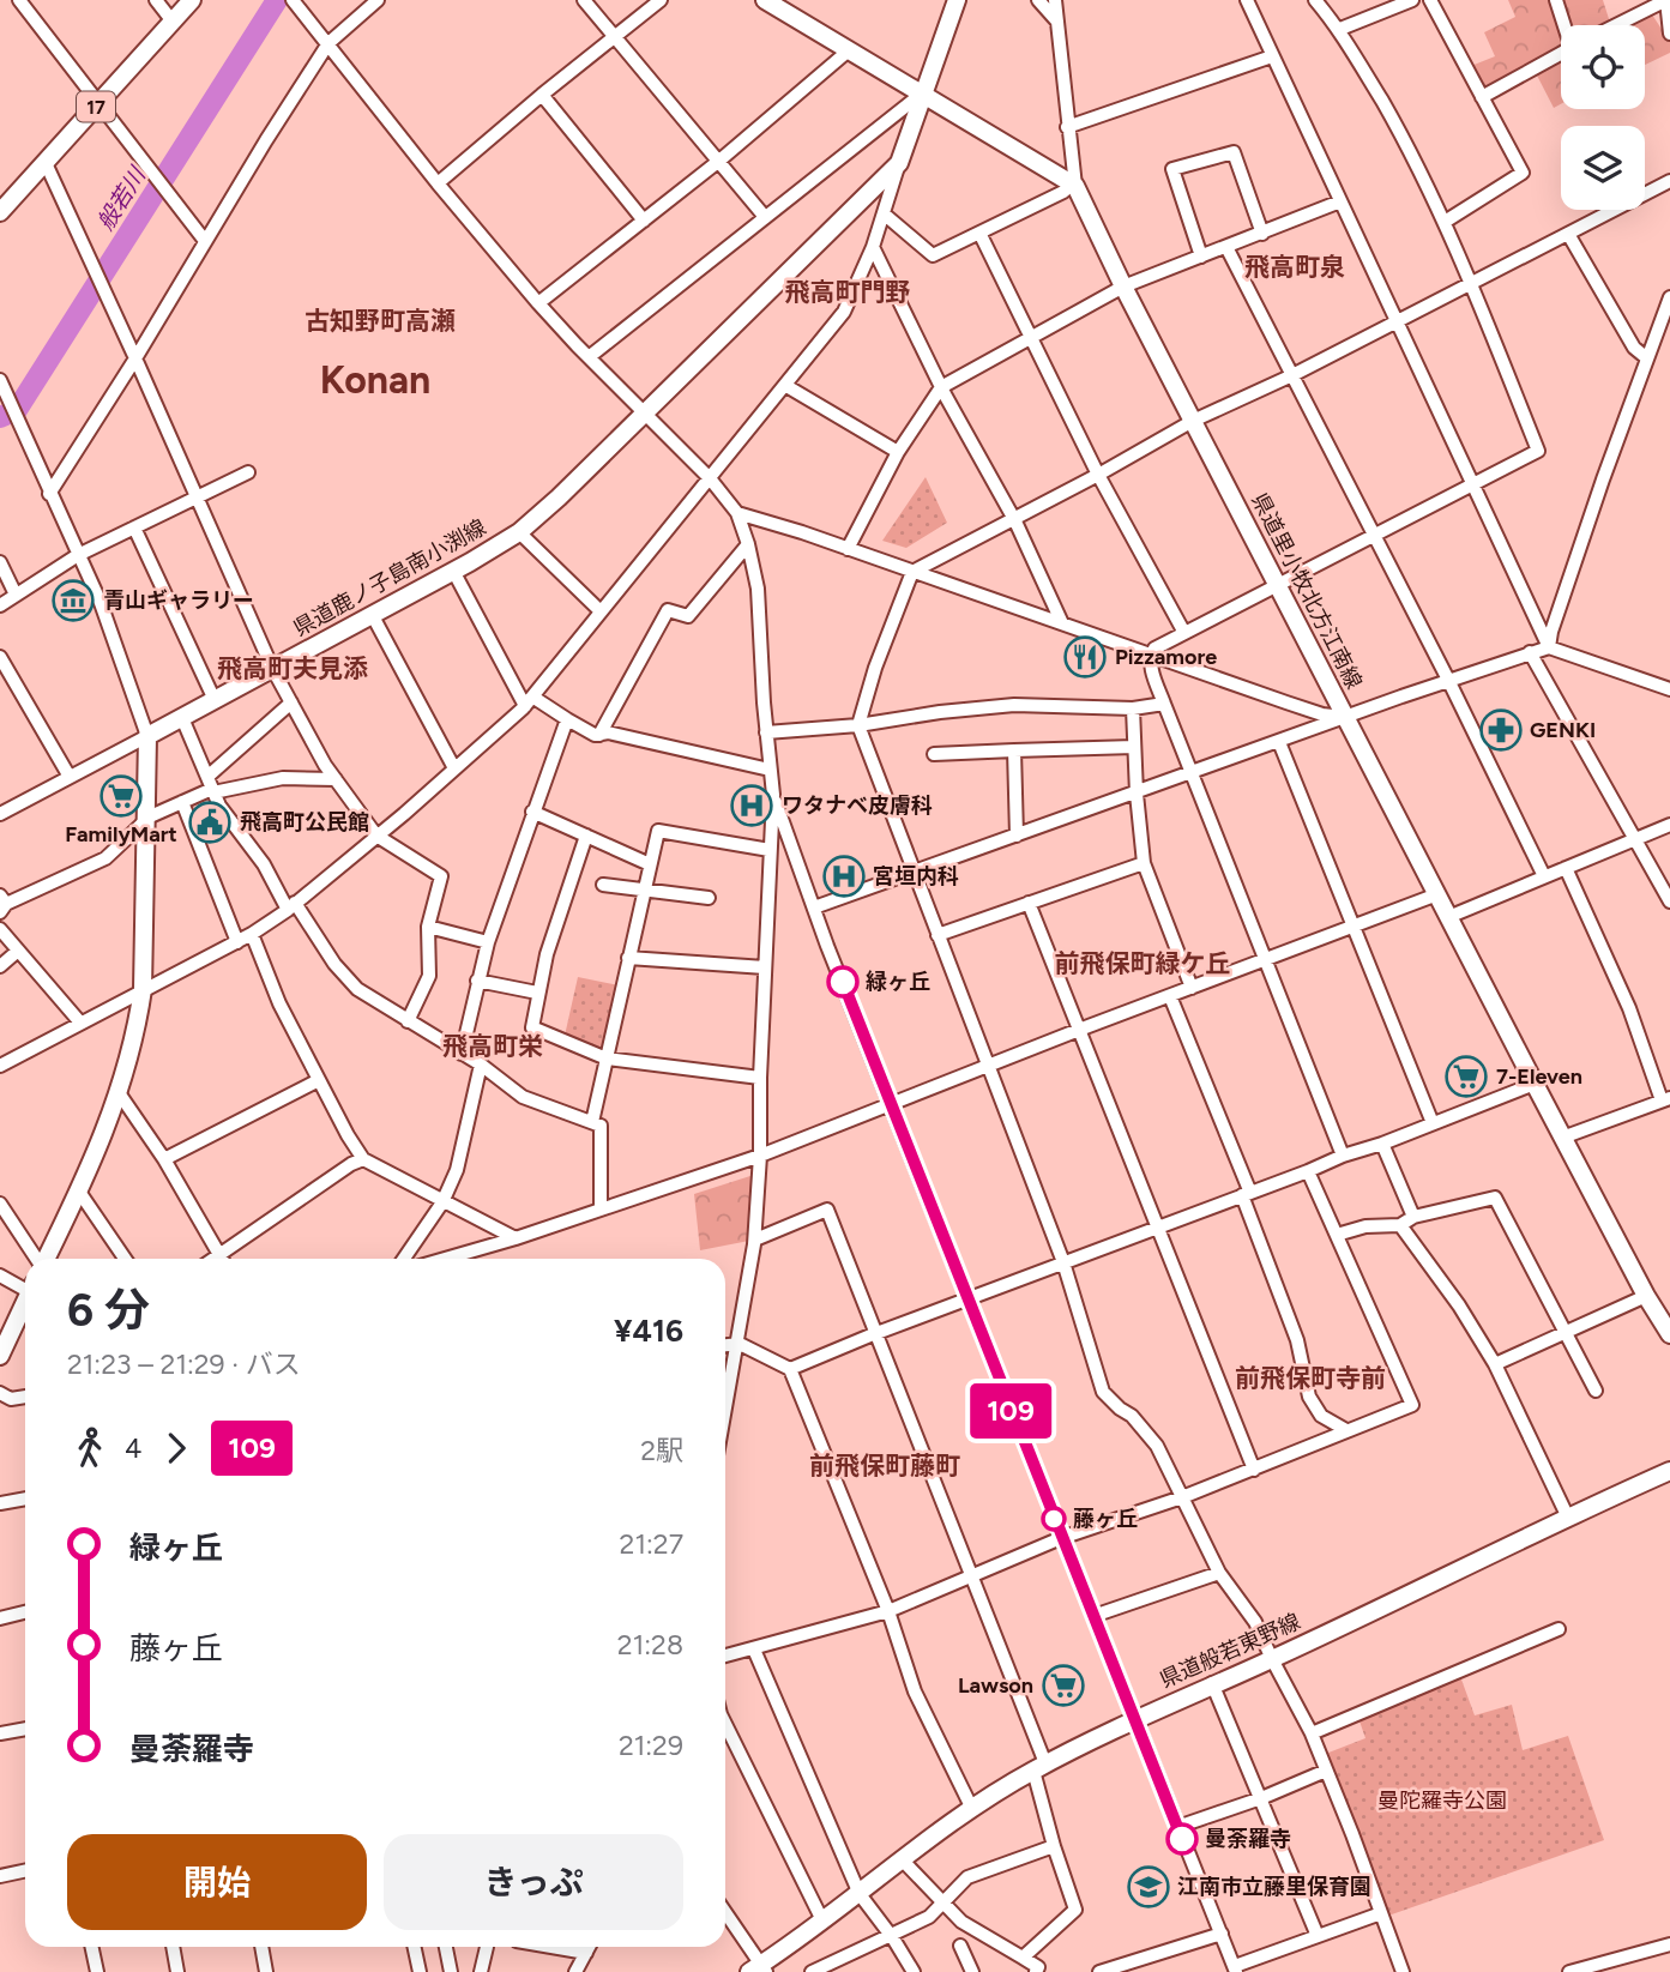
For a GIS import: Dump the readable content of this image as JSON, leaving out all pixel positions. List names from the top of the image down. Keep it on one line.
{"streets":{"main road":["17","県道鹿ノ子島南小渕線","県道里小牧北方江南線","県道般若東野線"]},"districts":["飛高町泉","飛高町門野","古知野町高瀬","Konan","飛高町夫見添","前飛保町緑ケ丘","飛高町栄","前飛保町寺前","前飛保町藤町"],"water":["般若川"],"parks":["曼陀羅寺公園"],"places":{"museum":["青山ギャラリー"],"restaurant":["Pizzamore"],"pharmacy":["GENKI"],"supermarket":["FamilyMart","7-Eleven","Lawson"],"hospital":["ワタナベ皮膚科","宮垣内科"],"public building":["飛高町公民館"],"other":["緑ヶ丘","藤ヶ丘","曼荼羅寺"],"school or university":["江南市立藤里保育園"]},"lines":["bus line 109"],"page":{"on_map":"109","heading":["6 分","21:23 – 21:29 · バス","¥416"],"legs":["4","109","2駅"],"list":[{"name":"緑ヶ丘","value":"21:27"},{"name":"藤ヶ丘","value":"21:28"},{"name":"曼荼羅寺","value":"21:29"}],"buttons":["開始","きっぷ"]}}
